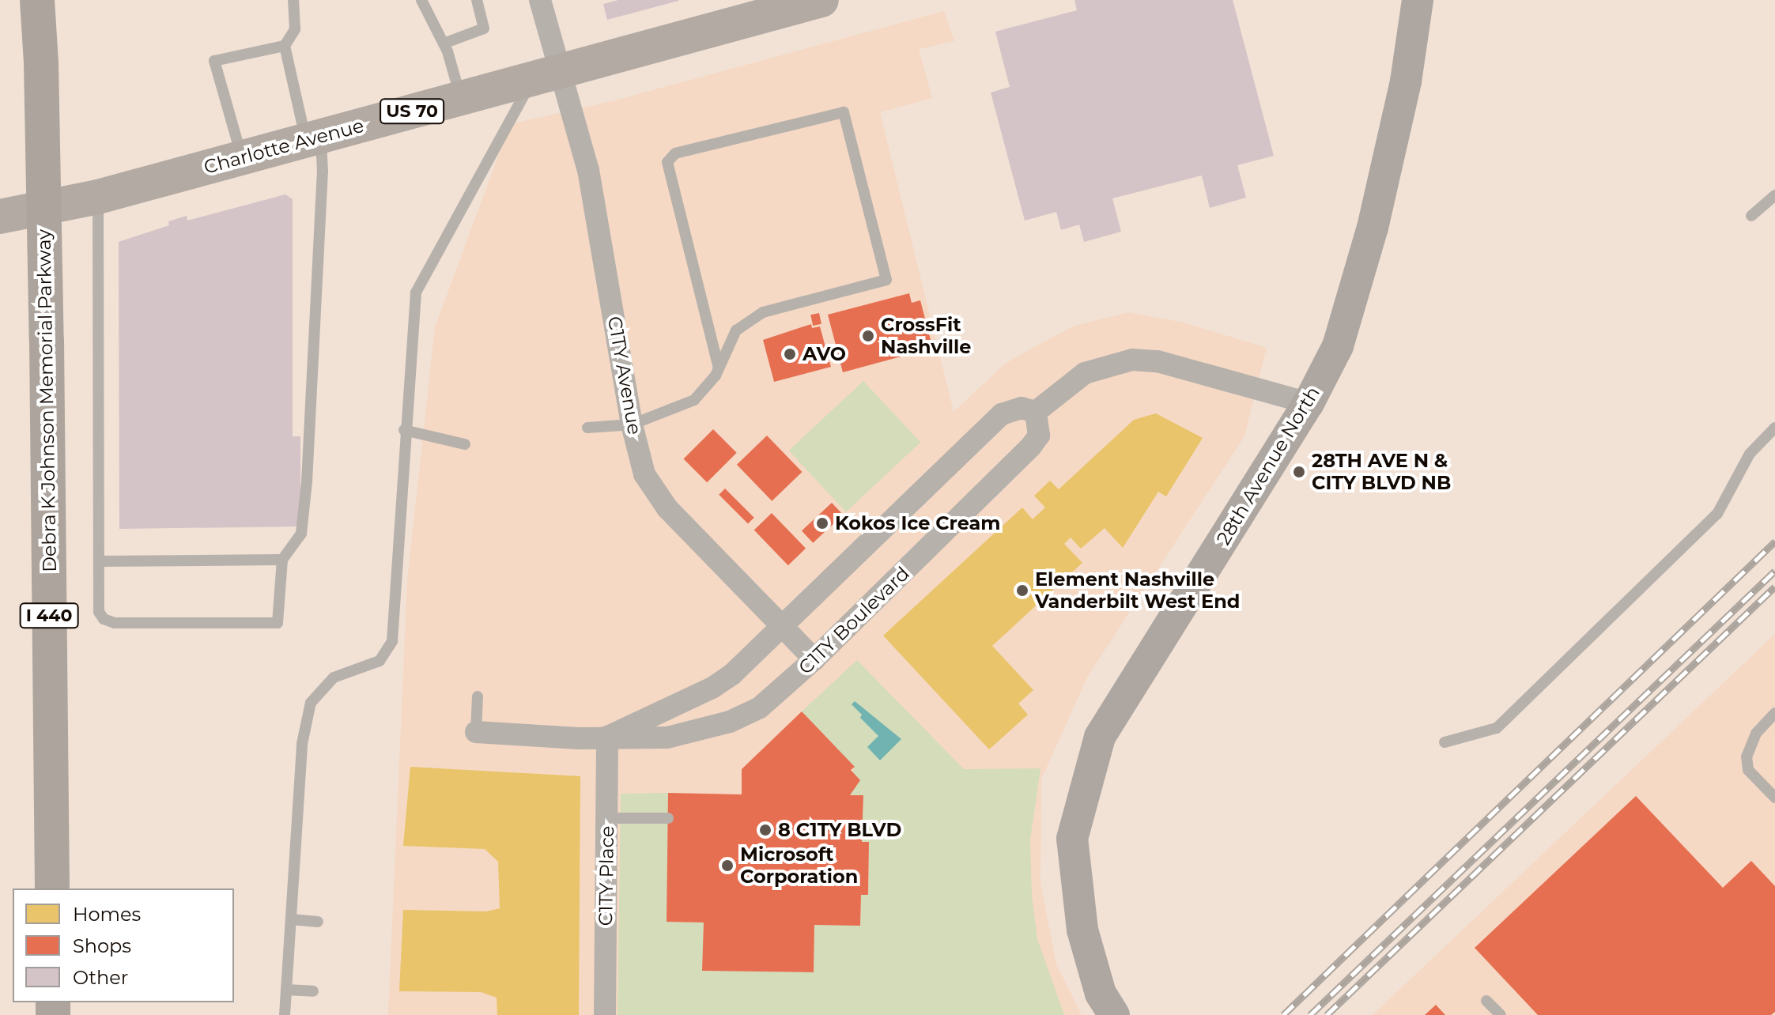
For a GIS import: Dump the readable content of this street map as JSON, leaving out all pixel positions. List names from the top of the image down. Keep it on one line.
{"streets":{"highway":["Debra K Johnson Memorial Parkway","I 440"],"main road":["US 70","Charlotte Avenue","28th Avenue North"],"street":["C1TY Avenue","C1TY Boulevard","C1TY Place"]},"crossings":[["Charlotte Avenue","C1TY Avenue"],["C1TY Avenue","C1TY Boulevard"],["C1TY Boulevard","C1TY Place"]],"places":["CrossFit Nashville","AVO","28TH AVE N & CITY BLVD NB","Kokos Ice Cream","Element Nashville Vanderbilt West End","8 C1TY BLVD","Microsoft Corporation"],"legend":["Homes","Shops","Other"]}
